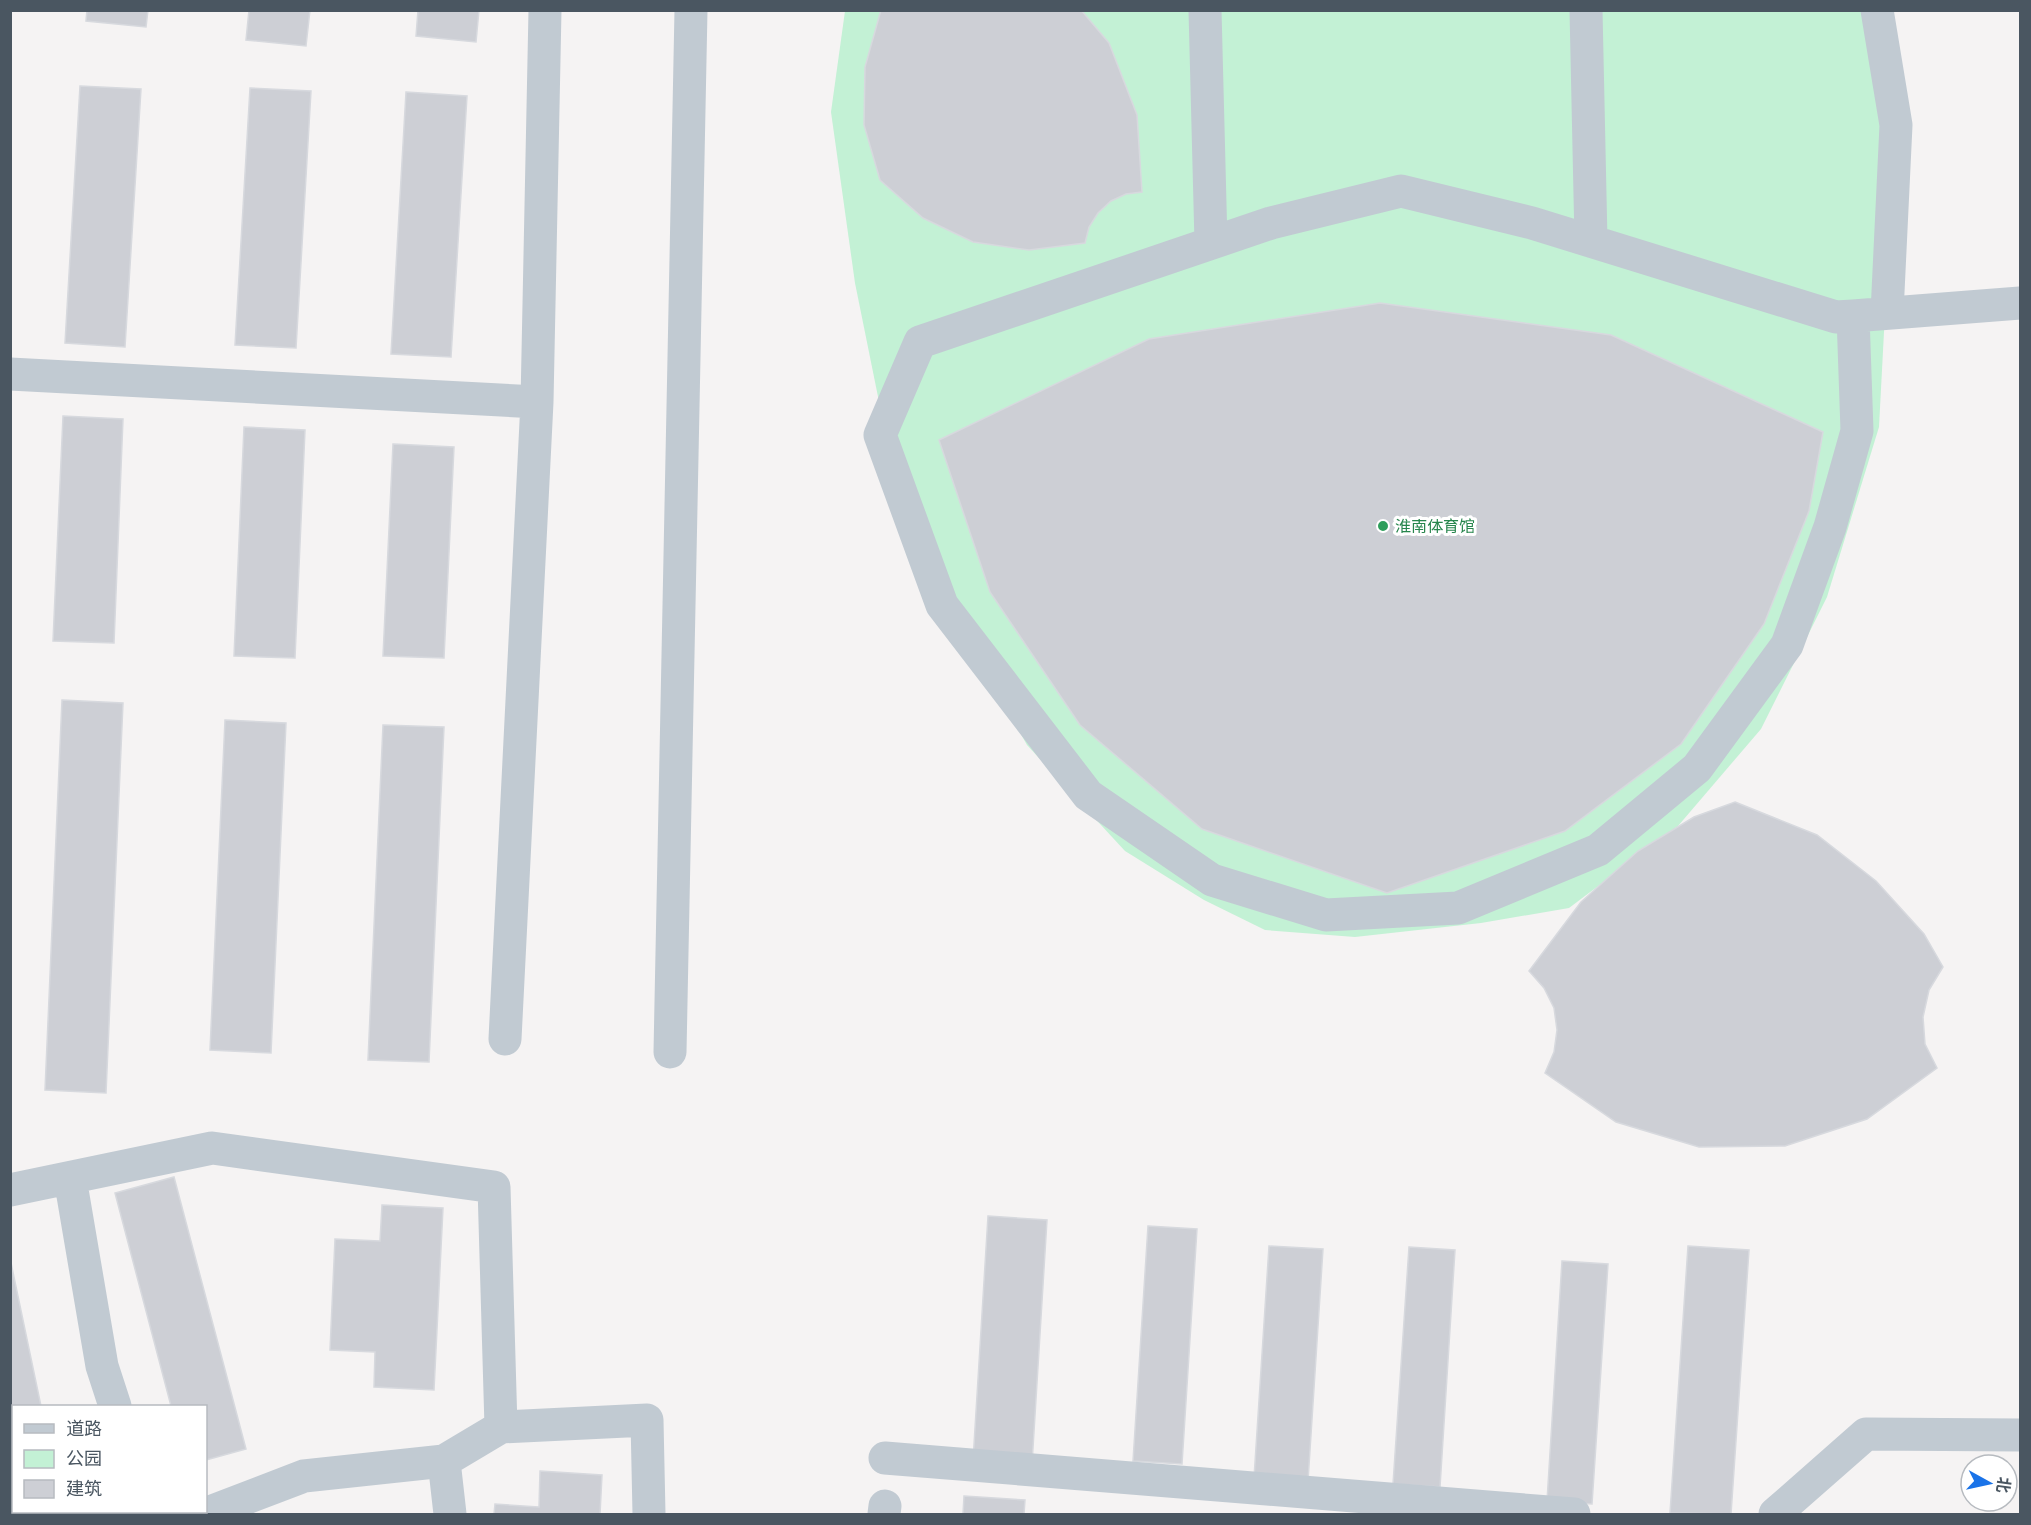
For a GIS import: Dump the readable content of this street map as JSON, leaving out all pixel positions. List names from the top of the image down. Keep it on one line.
{"places":["淮南体育馆"],"legend":["道路","公园","建筑"],"north":"right"}
